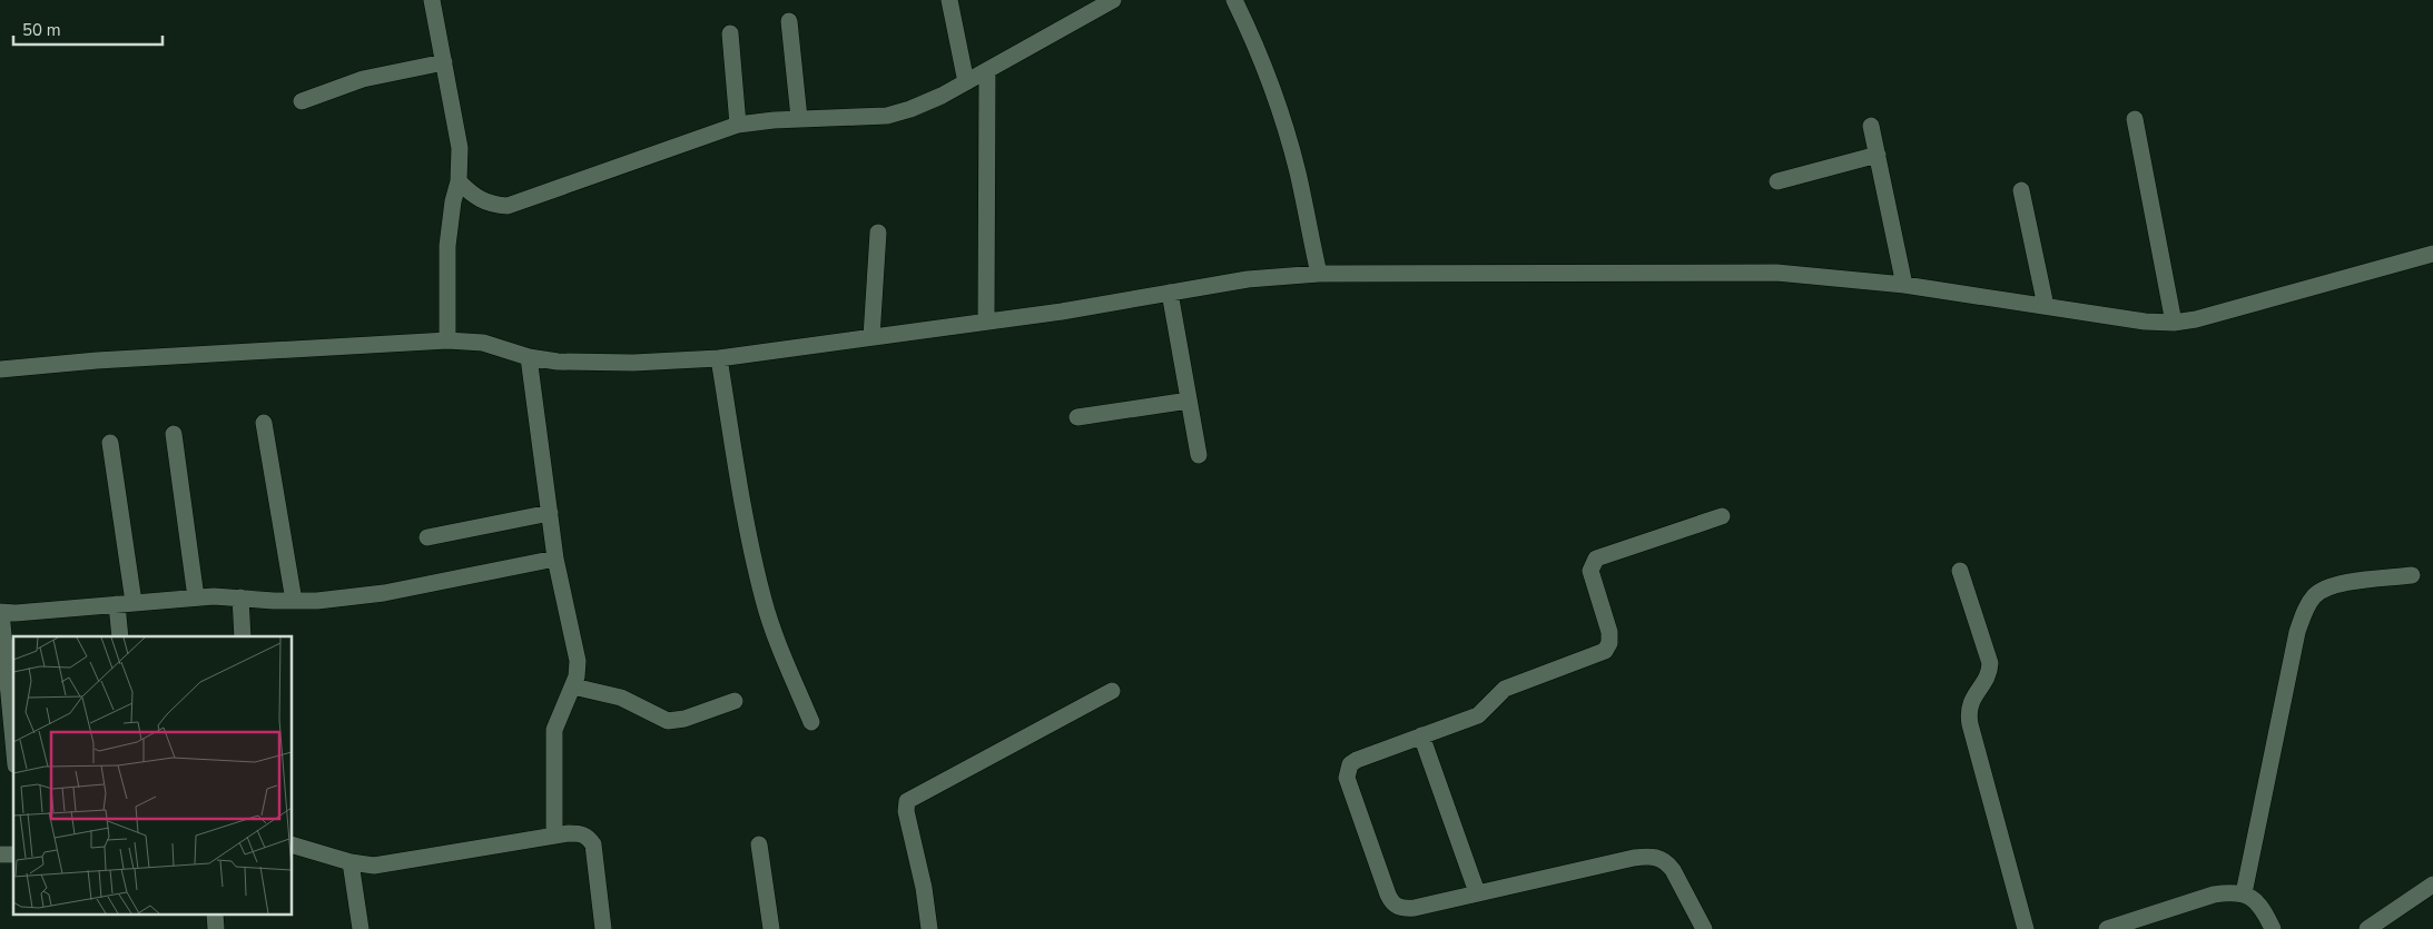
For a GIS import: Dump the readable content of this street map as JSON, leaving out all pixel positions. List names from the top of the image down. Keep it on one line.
{"scale_bar":"50 m"}
